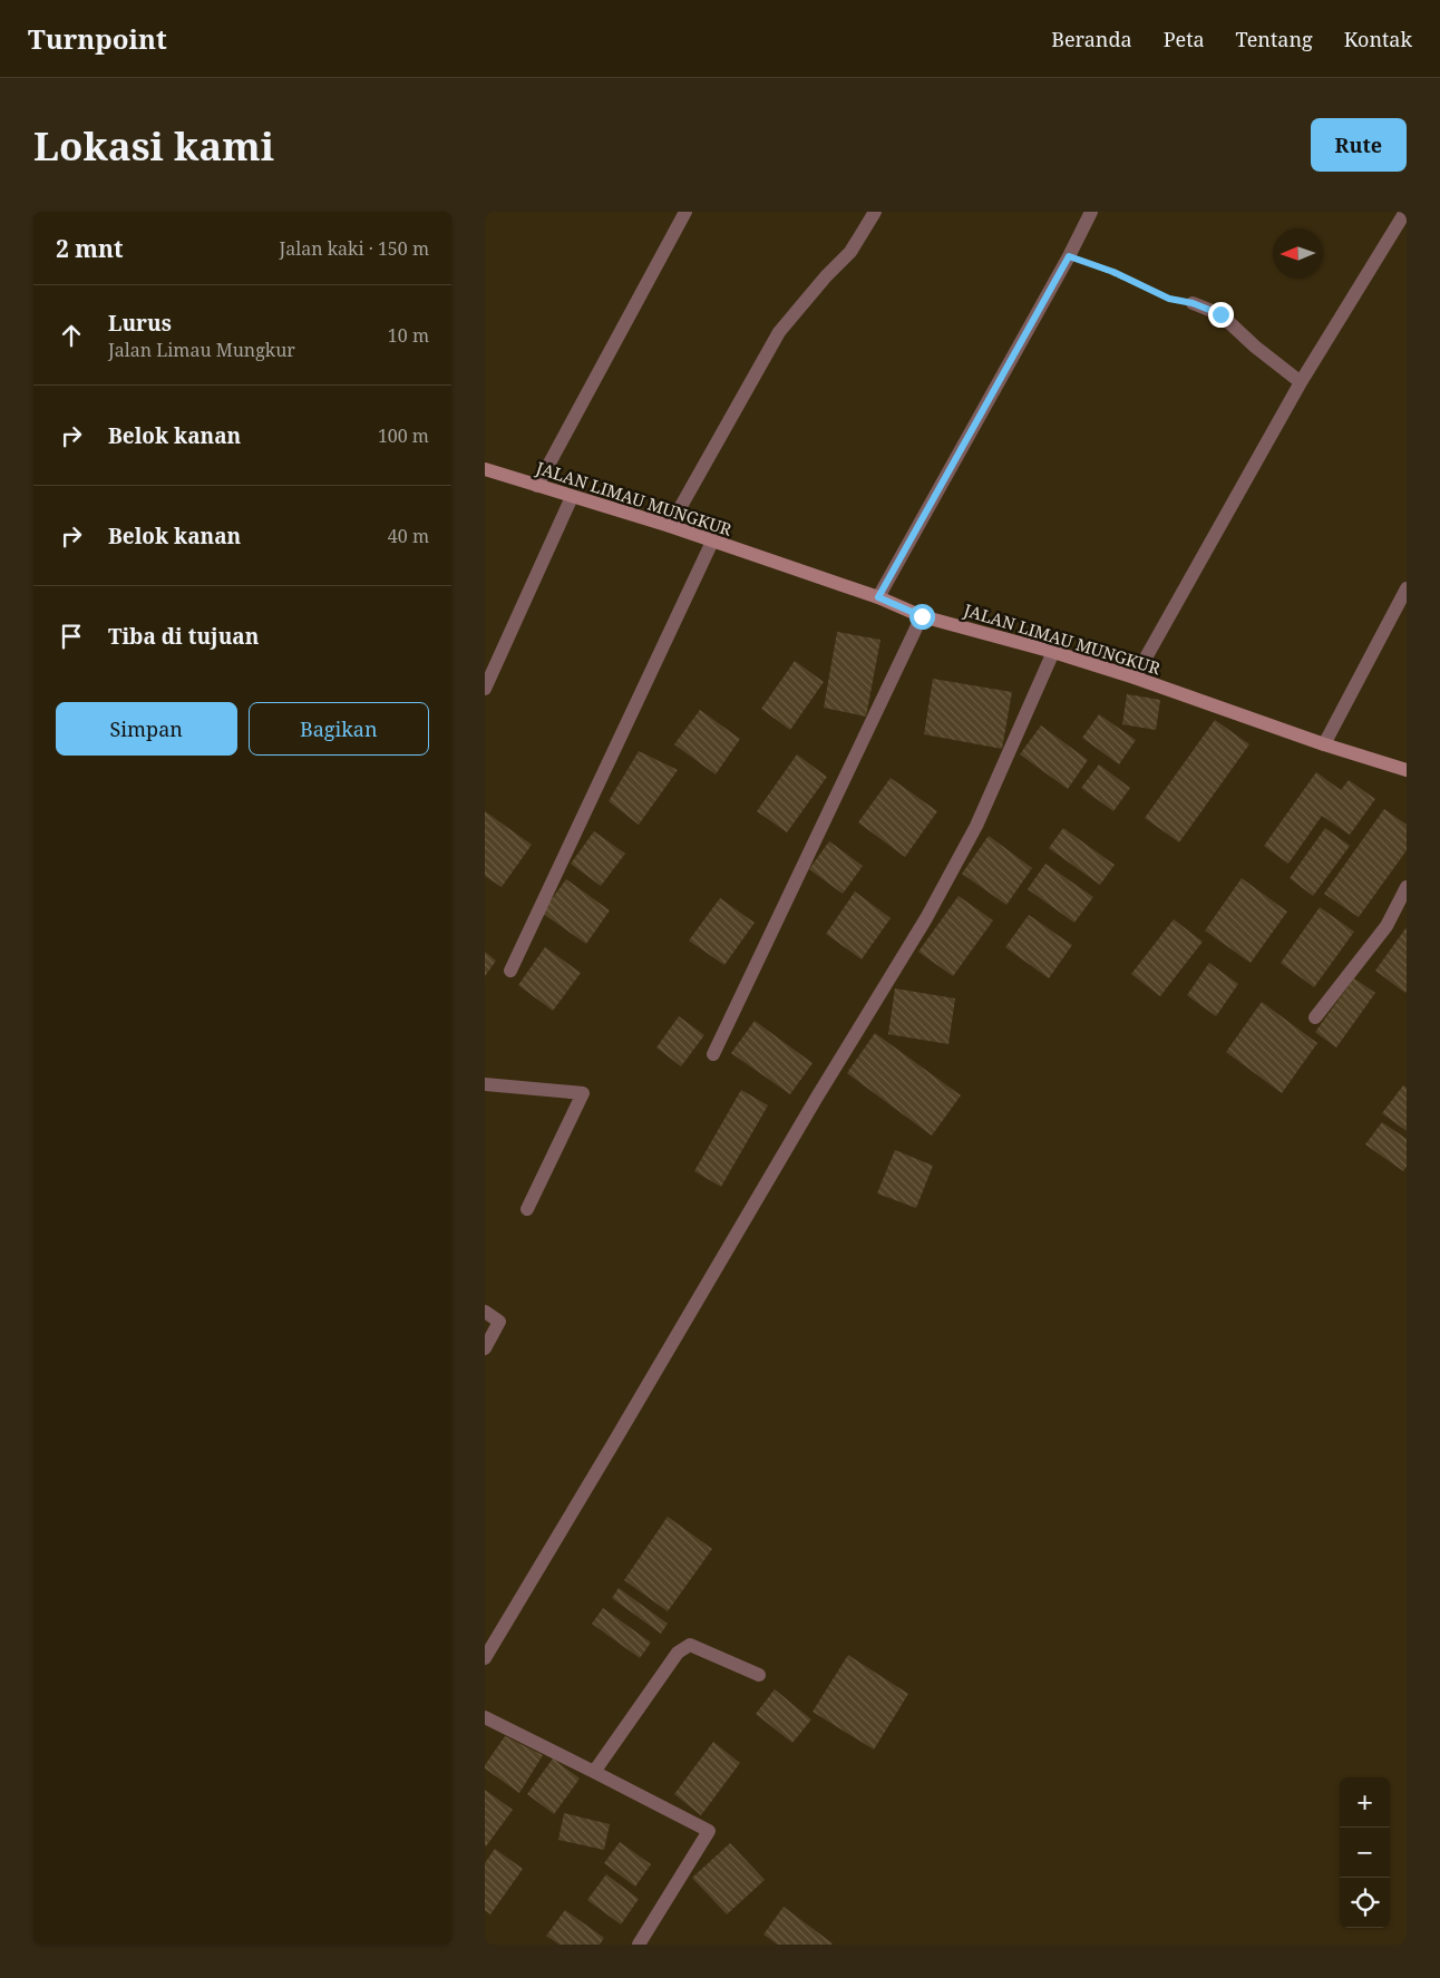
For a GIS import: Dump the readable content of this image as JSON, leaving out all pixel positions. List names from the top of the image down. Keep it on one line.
{"streets":{"street":["JALAN LIMAU MUNGKUR"]},"north":"left","page":{"header":"Turnpoint","nav":["Beranda","Peta","Tentang","Kontak"],"buttons":["Rute",["Simpan","Bagikan"]],"title":"Lokasi kami","heading":["2 mnt","Jalan kaki · 150 m"],"list":[["Lurus","Jalan Limau Mungkur","10 m"],["Belok kanan","100 m"],["Belok kanan","40 m"],"Tiba di tujuan"],"map_buttons":["+","−"]}}
